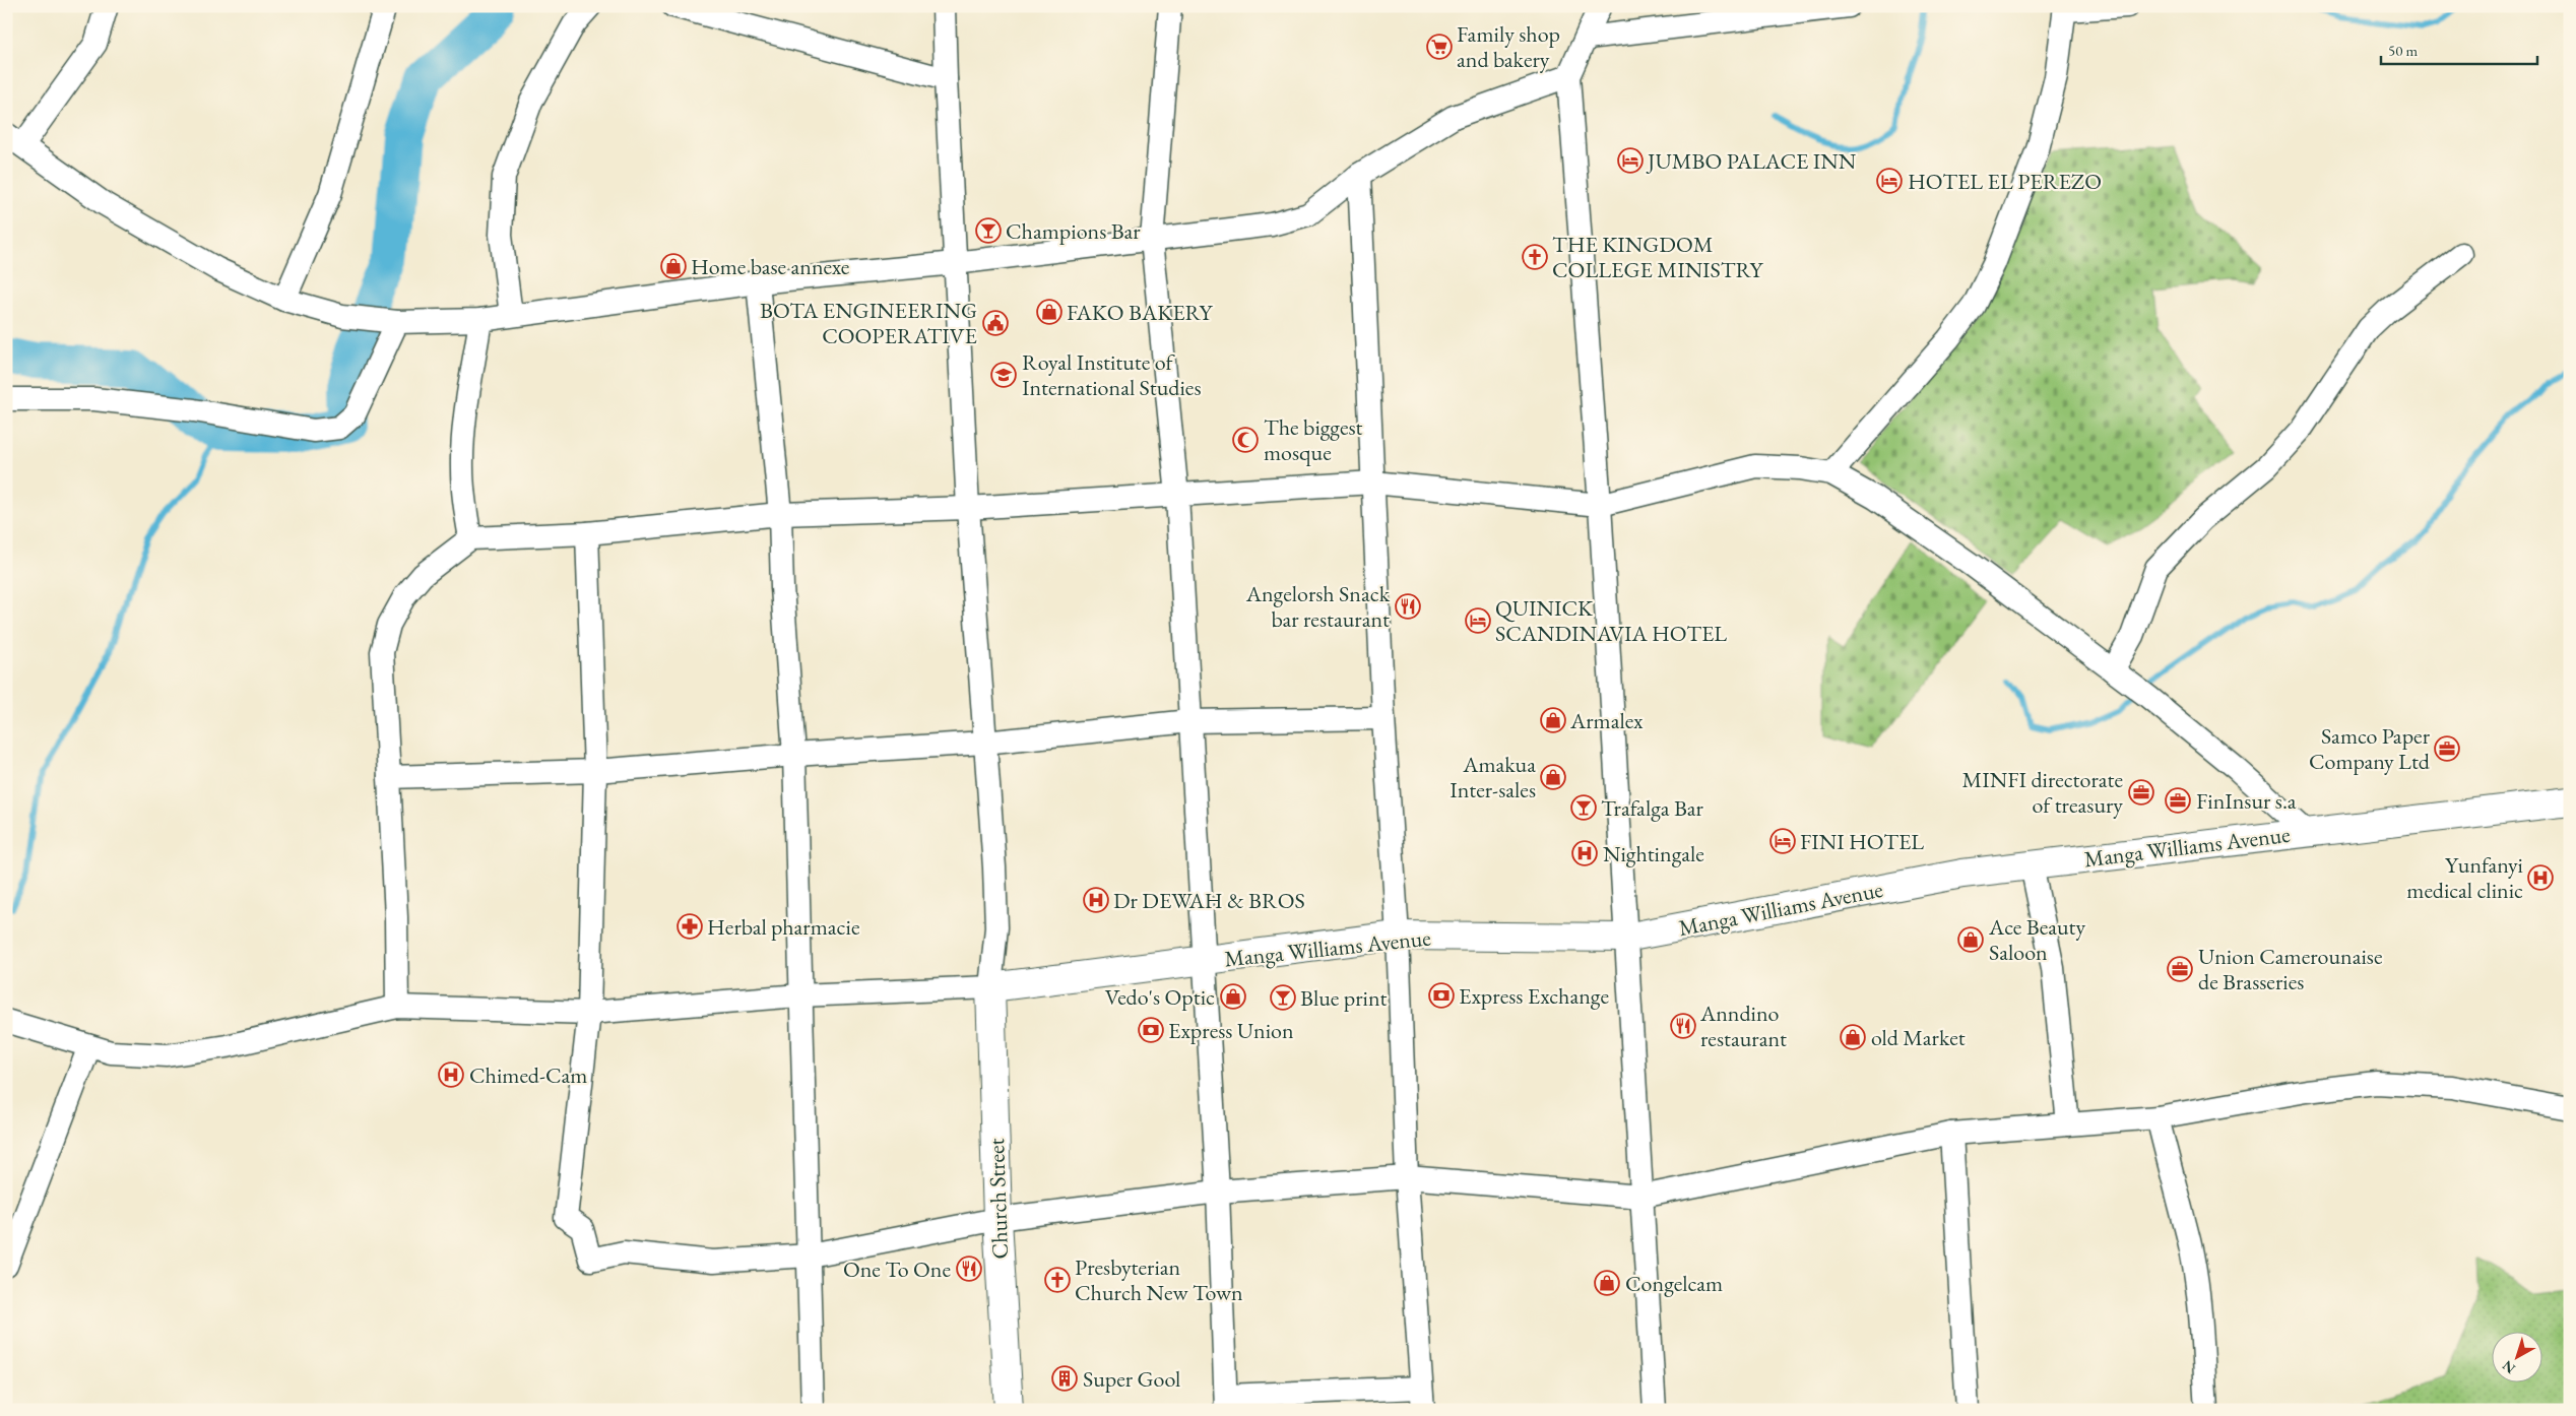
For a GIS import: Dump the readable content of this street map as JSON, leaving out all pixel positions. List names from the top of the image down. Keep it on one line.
{"streets":{"main road":["Manga Williams Avenue","Church Street"]},"crossings":[["Manga Williams Avenue","Church Street"]],"places":{"supermarket":["Family shop and bakery"],"hotel":["JUMBO PALACE INN","HOTEL EL PEREZO","QUINICK SCANDINAVIA HOTEL","FINI HOTEL"],"bar":["Champions Bar","Trafalga Bar","Blue print"],"church":["THE KINGDOM COLLEGE MINISTRY","Presbyterian Church New Town"],"shop":["Home base annexe","FAKO BAKERY","Armalex","Amakua Inter-sales","Ace Beauty Saloon","Vedo's Optic","old Market","Congelcam"],"public building":["BOTA ENGINEERING COOPERATIVE"],"school or university":["Royal Institute of International Studies"],"mosque":["The biggest mosque"],"restaurant":["Angelorsh Snack bar restaurant","Anndino restaurant","One To One"],"office":["Samco Paper Company Ltd","MINFI directorate of treasury","FinInsur s.a","Union Camerounaise de Brasseries"],"hospital":["Nightingale","Yunfanyi medical clinic","Dr DEWAH & BROS","Chimed-Cam"],"pharmacy":["Herbal pharmacie"],"bank":["Express Exchange","Express Union"],"building":["Super Gool"]},"scale_bar":"50 m","north":"bottom left"}
